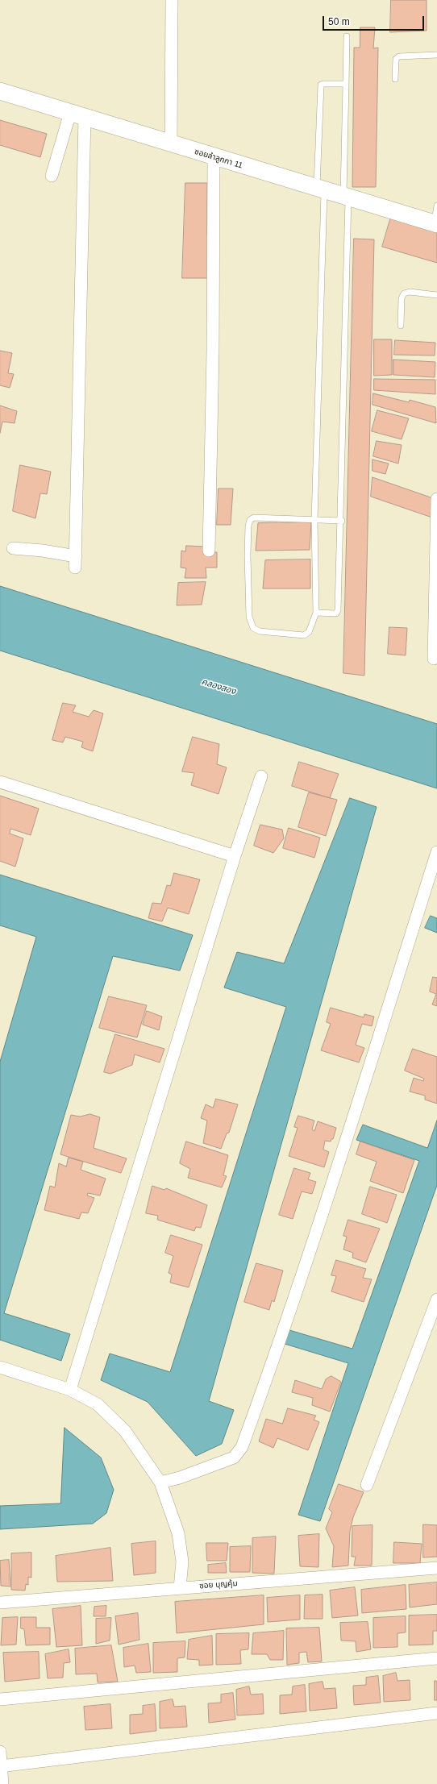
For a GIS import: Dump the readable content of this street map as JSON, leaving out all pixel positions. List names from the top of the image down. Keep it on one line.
{"streets":{"street":["ซอยลำลูกกา 11","ซอย บุญคุ้ม"]},"water":["คลองสอง"],"scale_bar":"50 m"}
